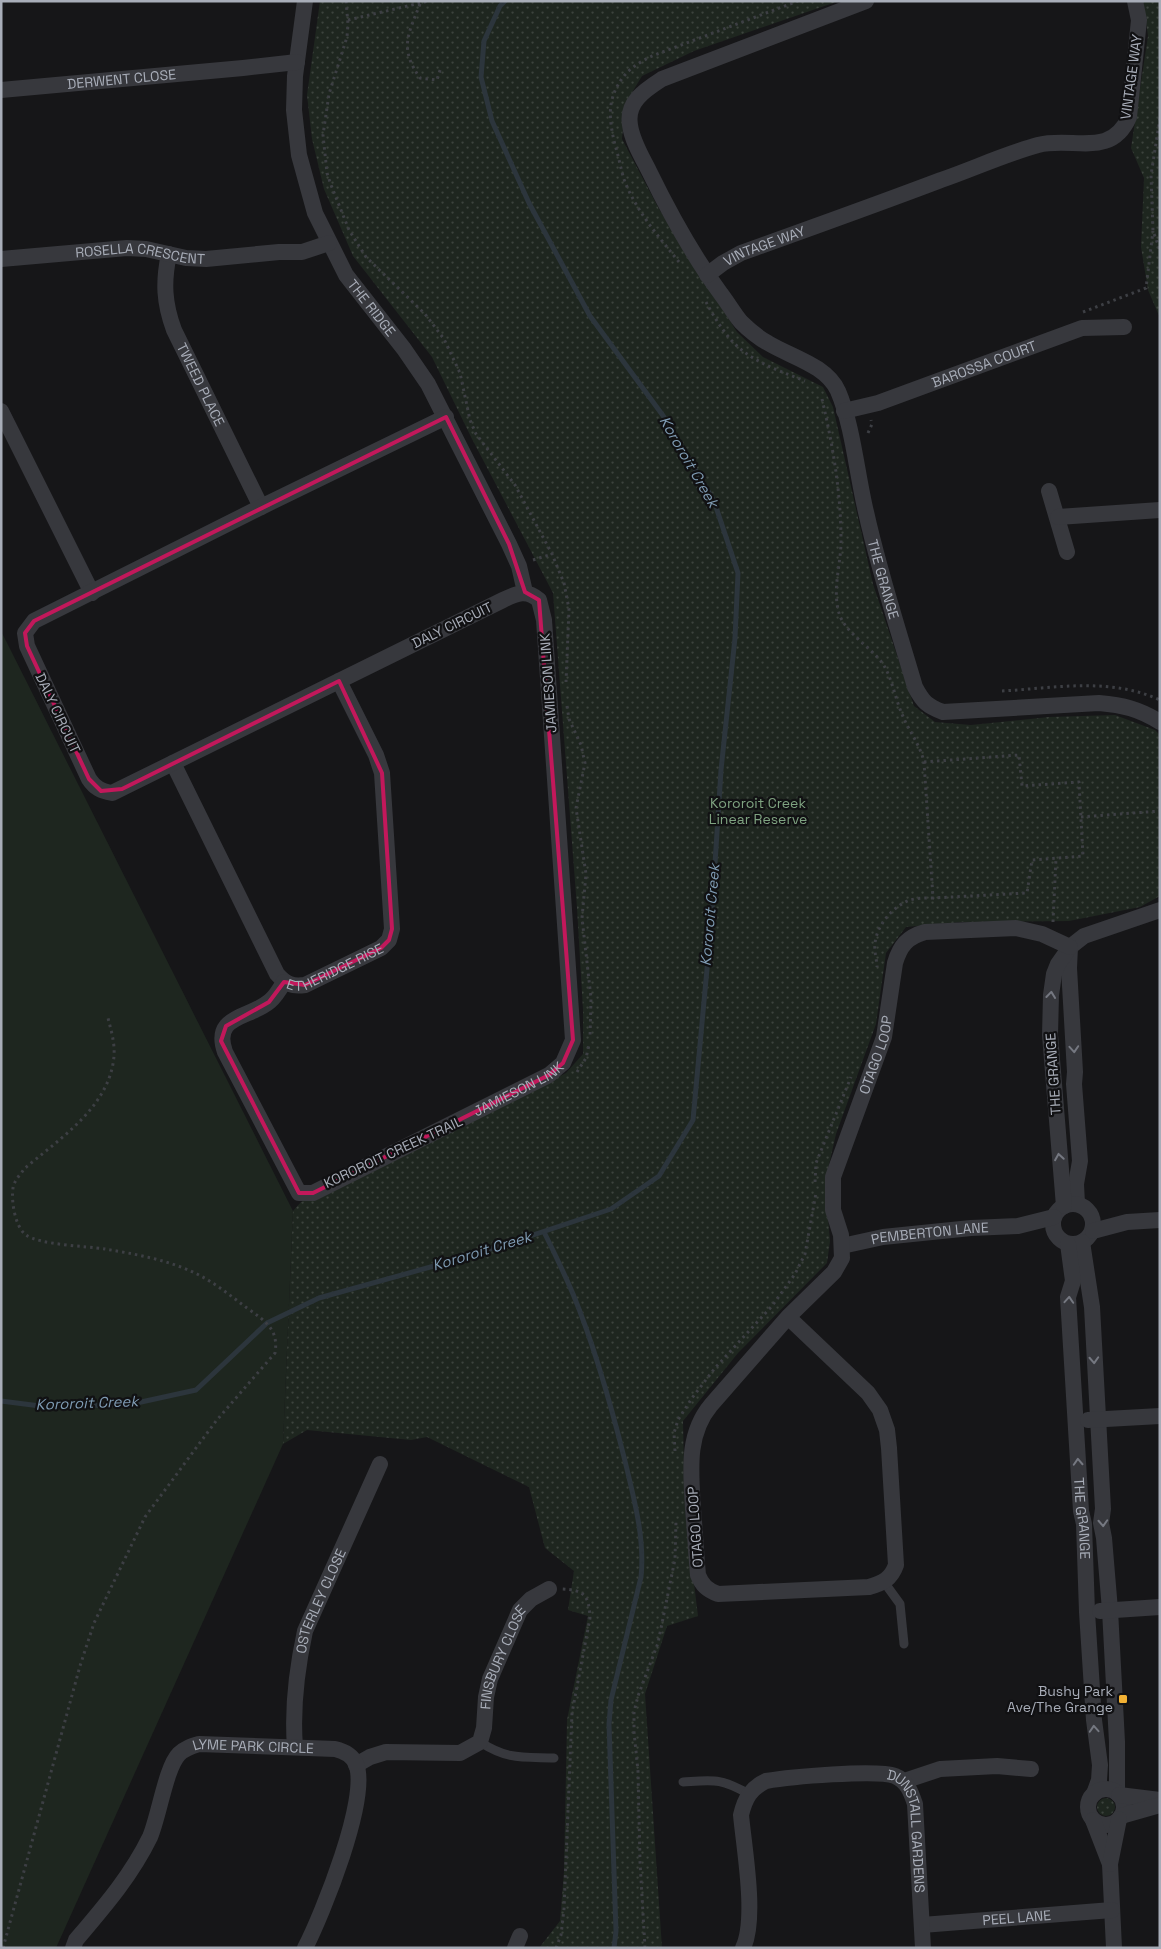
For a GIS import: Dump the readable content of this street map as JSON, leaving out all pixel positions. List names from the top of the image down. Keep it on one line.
{"streets":{"street":["VINTAGE WAY","DERWENT CLOSE","ROSELLA CRESCENT","THE RIDGE","BAROSSA COURT","TWEED PLACE","THE GRANGE","DALY CIRCUIT","JAMIESON LINK","ETHERIDGE RISE","OTAGO LOOP","PEMBERTON LANE","OSTERLEY CLOSE","FINSBURY CLOSE","LYME PARK CIRCLE","DUNSTALL GARDENS","PEEL LANE"]},"crossings":[["VINTAGE WAY","THE GRANGE"],["DERWENT CLOSE","THE RIDGE"],["ROSELLA CRESCENT","THE RIDGE"],["ROSELLA CRESCENT","TWEED PLACE"],["THE RIDGE","DALY CIRCUIT"],["THE RIDGE","JAMIESON LINK"],["BAROSSA COURT","THE GRANGE"],["TWEED PLACE","DALY CIRCUIT"],["THE GRANGE","OTAGO LOOP"],["THE GRANGE","PEMBERTON LANE"],["DALY CIRCUIT","JAMIESON LINK"],["DALY CIRCUIT","ETHERIDGE RISE"],["JAMIESON LINK","ETHERIDGE RISE"],["OTAGO LOOP","PEMBERTON LANE"],["OSTERLEY CLOSE","LYME PARK CIRCLE"],["DUNSTALL GARDENS","PEEL LANE"]],"water":["Kororoit Creek"],"parks":["Kororoit Creek Linear Reserve"],"places":{"transit":["Bushy Park Ave/The Grange"]}}
